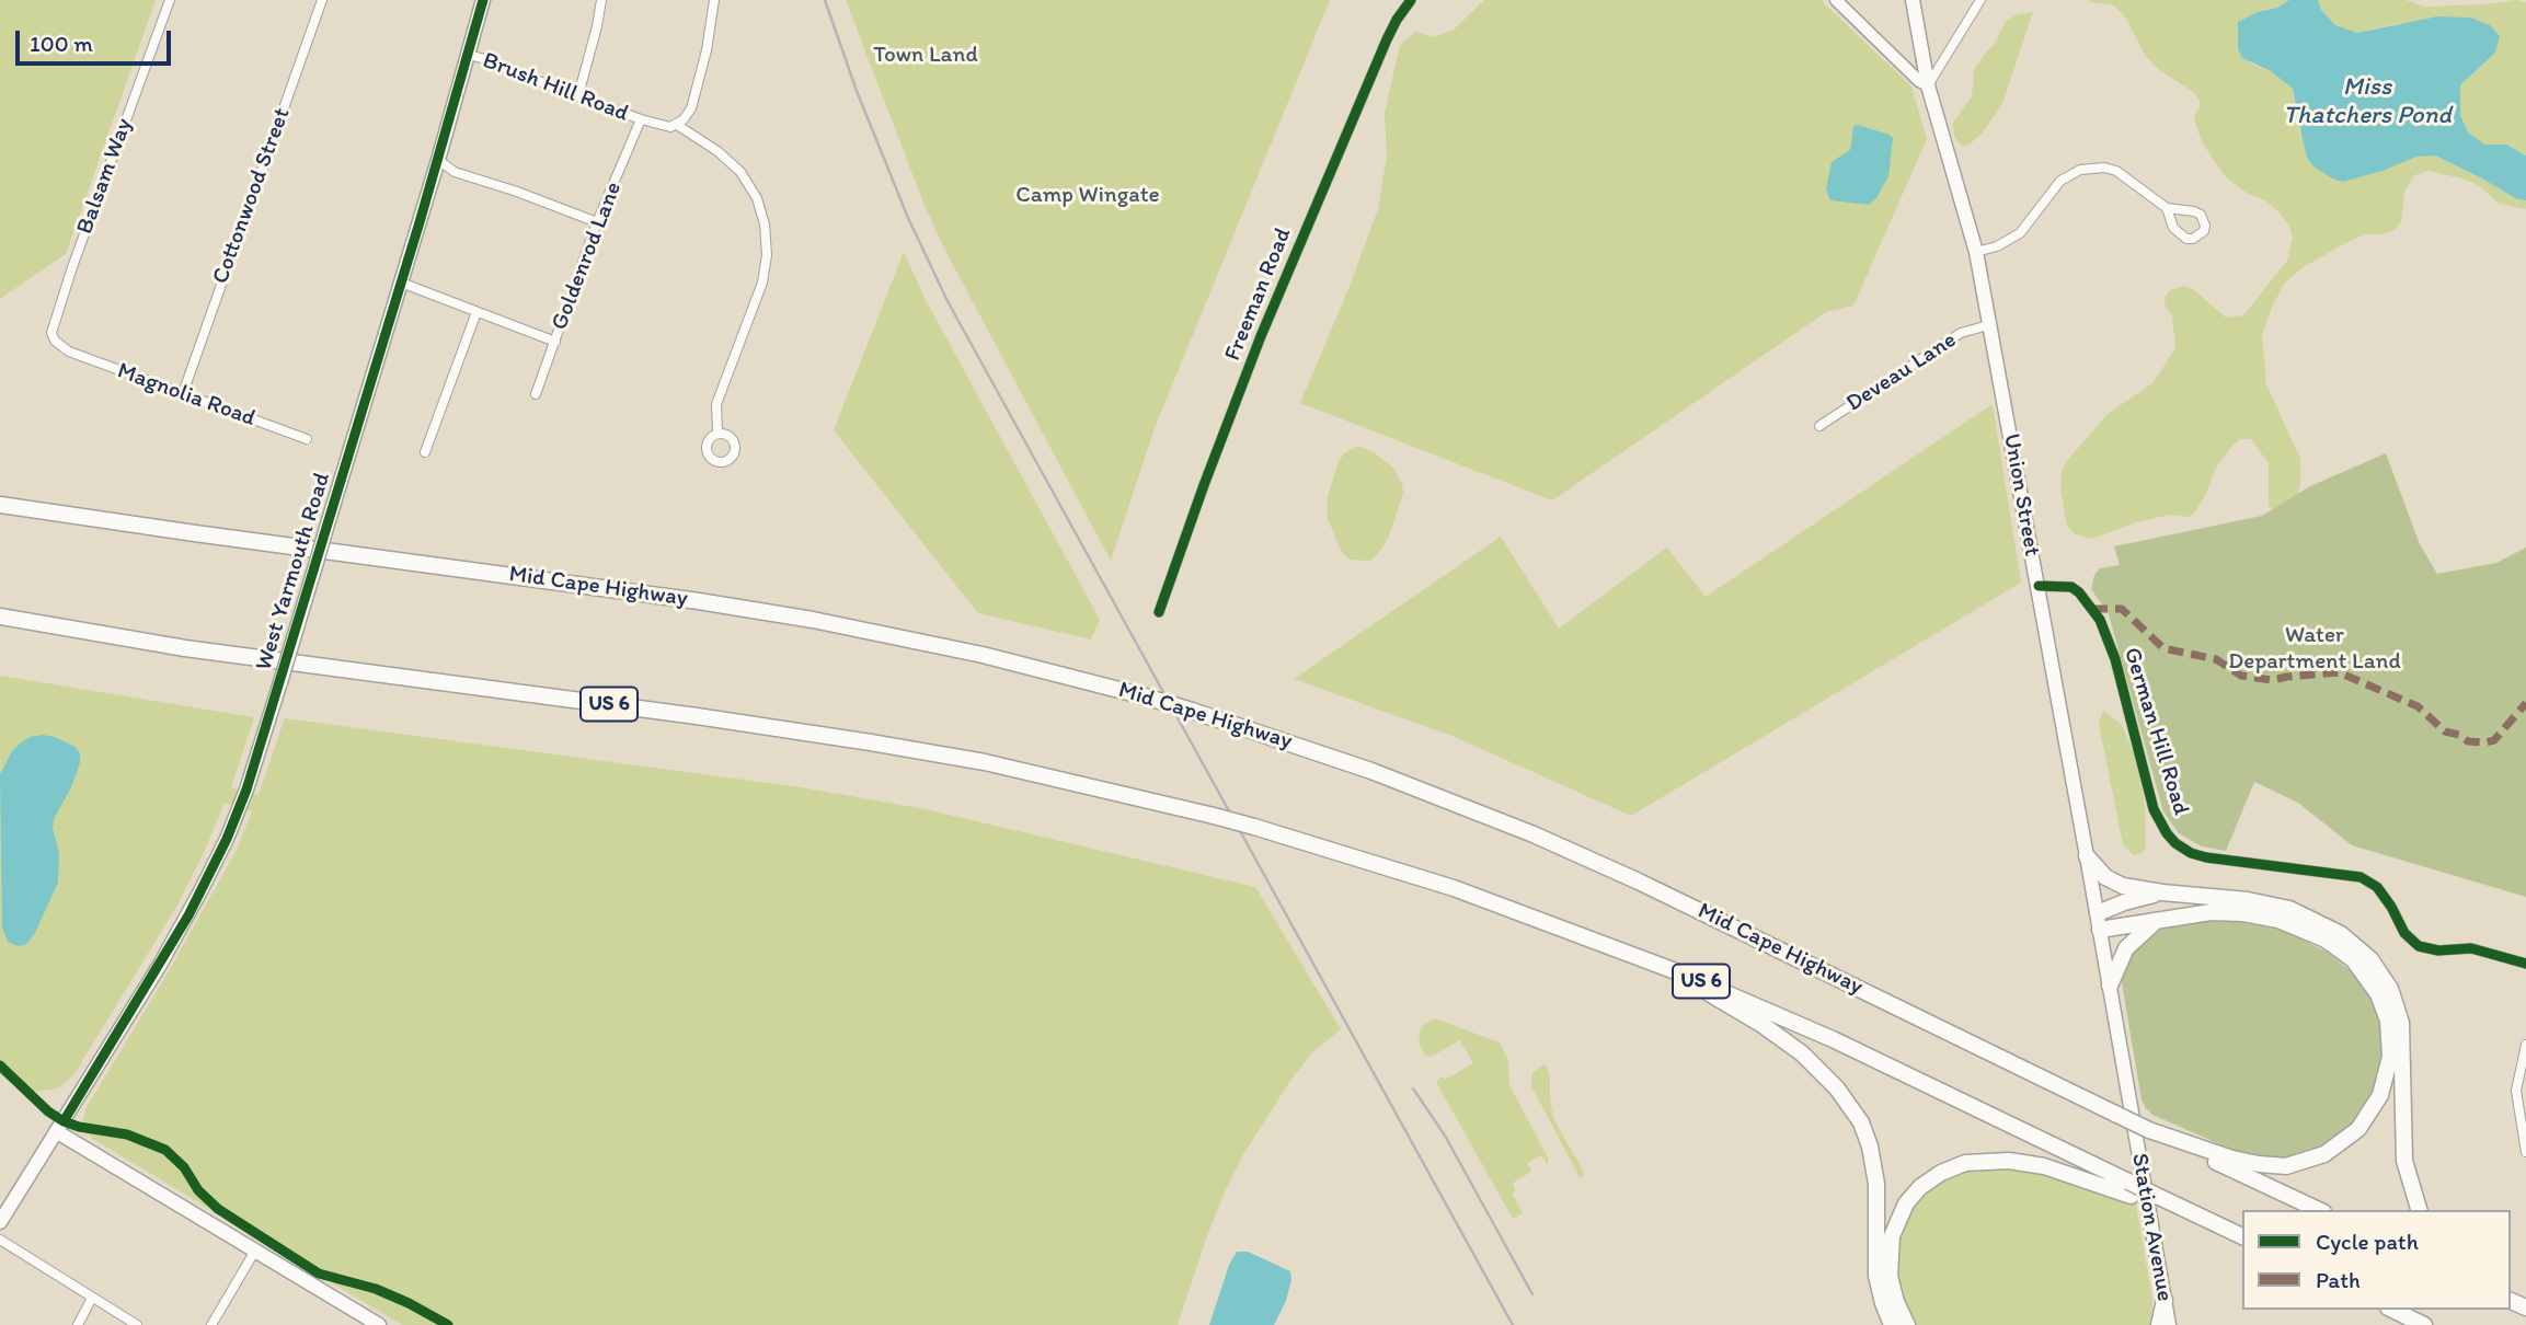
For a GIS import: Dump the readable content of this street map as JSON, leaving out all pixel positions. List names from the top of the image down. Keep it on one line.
{"streets":{"highway":["Mid Cape Highway","US 6"],"main road":["Union Street","West Yarmouth Road","Station Avenue"],"street":["Brush Hill Road","Balsam Way","Cottonwood Street","Goldenrod Lane","Freeman Road","Deveau Lane","Magnolia Road","German Hill Road"]},"crossings":[["Brush Hill Road","Goldenrod Lane"],["Brush Hill Road","West Yarmouth Road"],["Balsam Way","Magnolia Road"],["Cottonwood Street","Magnolia Road"],["Deveau Lane","Union Street"],["Union Street","Mid Cape Highway"],["Union Street","German Hill Road"],["Union Street","Station Avenue"],["Mid Cape Highway","Station Avenue"]],"water":["Miss Thatchers Pond"],"parks":["Town Land","Camp Wingate","Water Department Land"],"legend":["Cycle path","Path"],"scale_bar":"100 m"}
